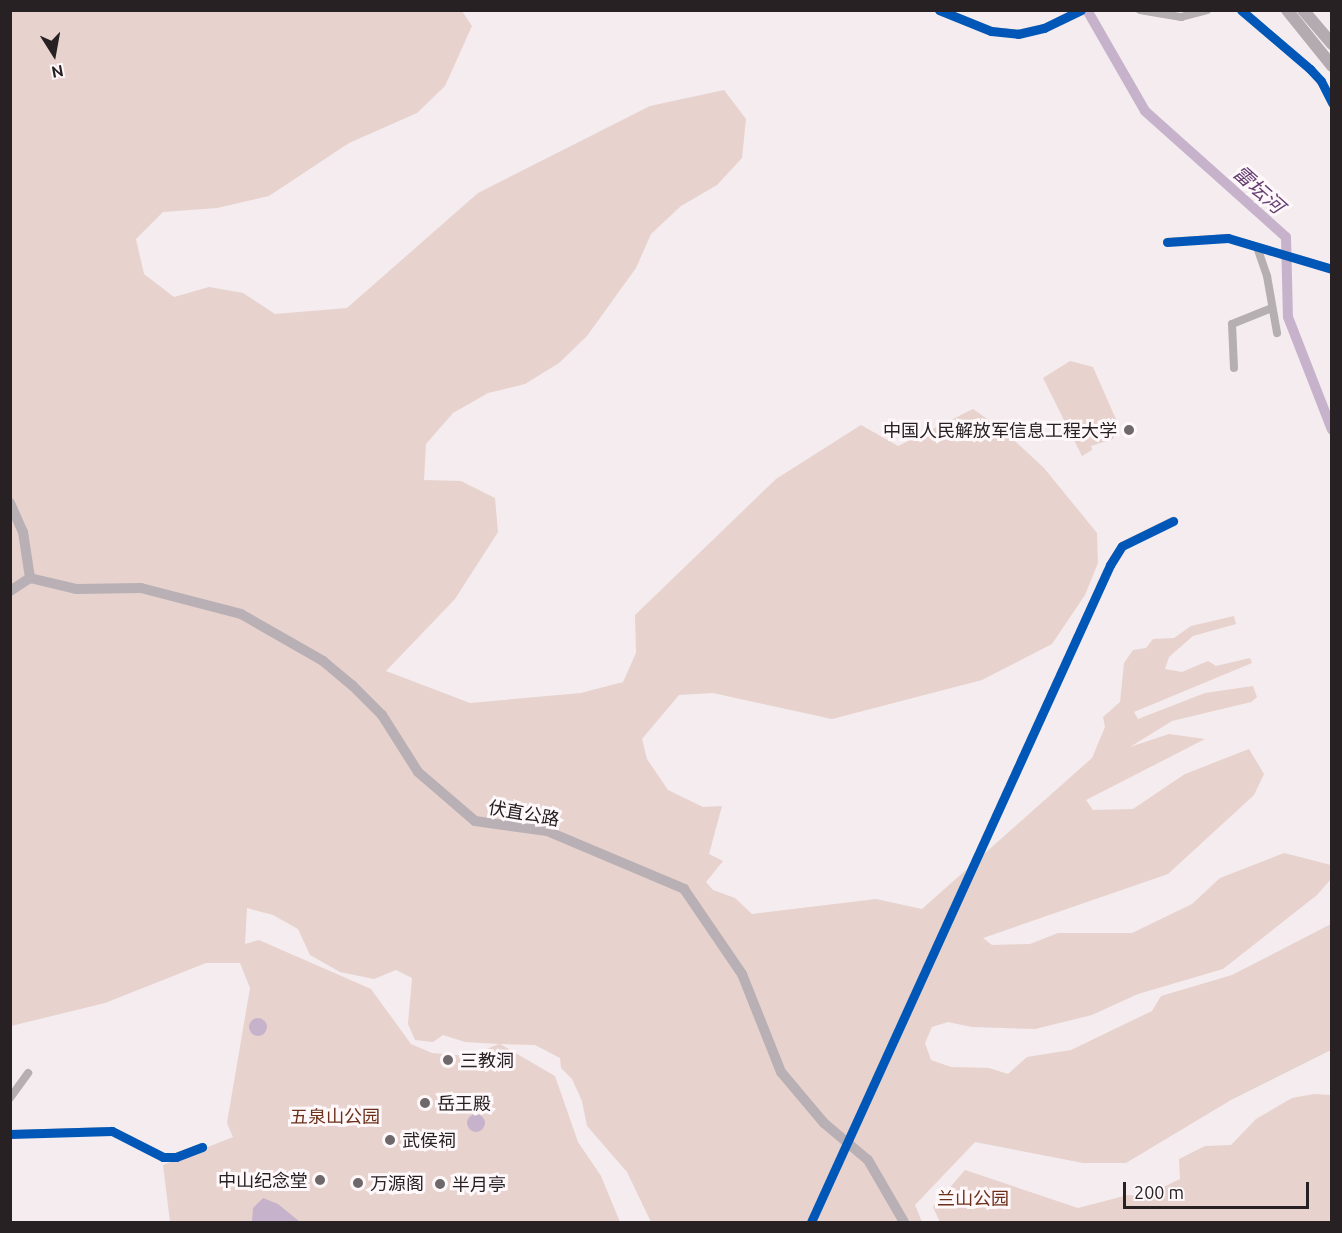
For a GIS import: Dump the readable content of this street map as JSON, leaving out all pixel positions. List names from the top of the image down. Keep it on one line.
{"streets":{"main road":["伏直公路"]},"water":["雷坛河"],"parks":["五泉山公园","兰山公园"],"places":["中国人民解放军信息工程大学","三教洞","岳王殿","武侯祠","中山纪念堂","万源阁","半月亭"],"scale_bar":"200 m","north":"bottom"}
